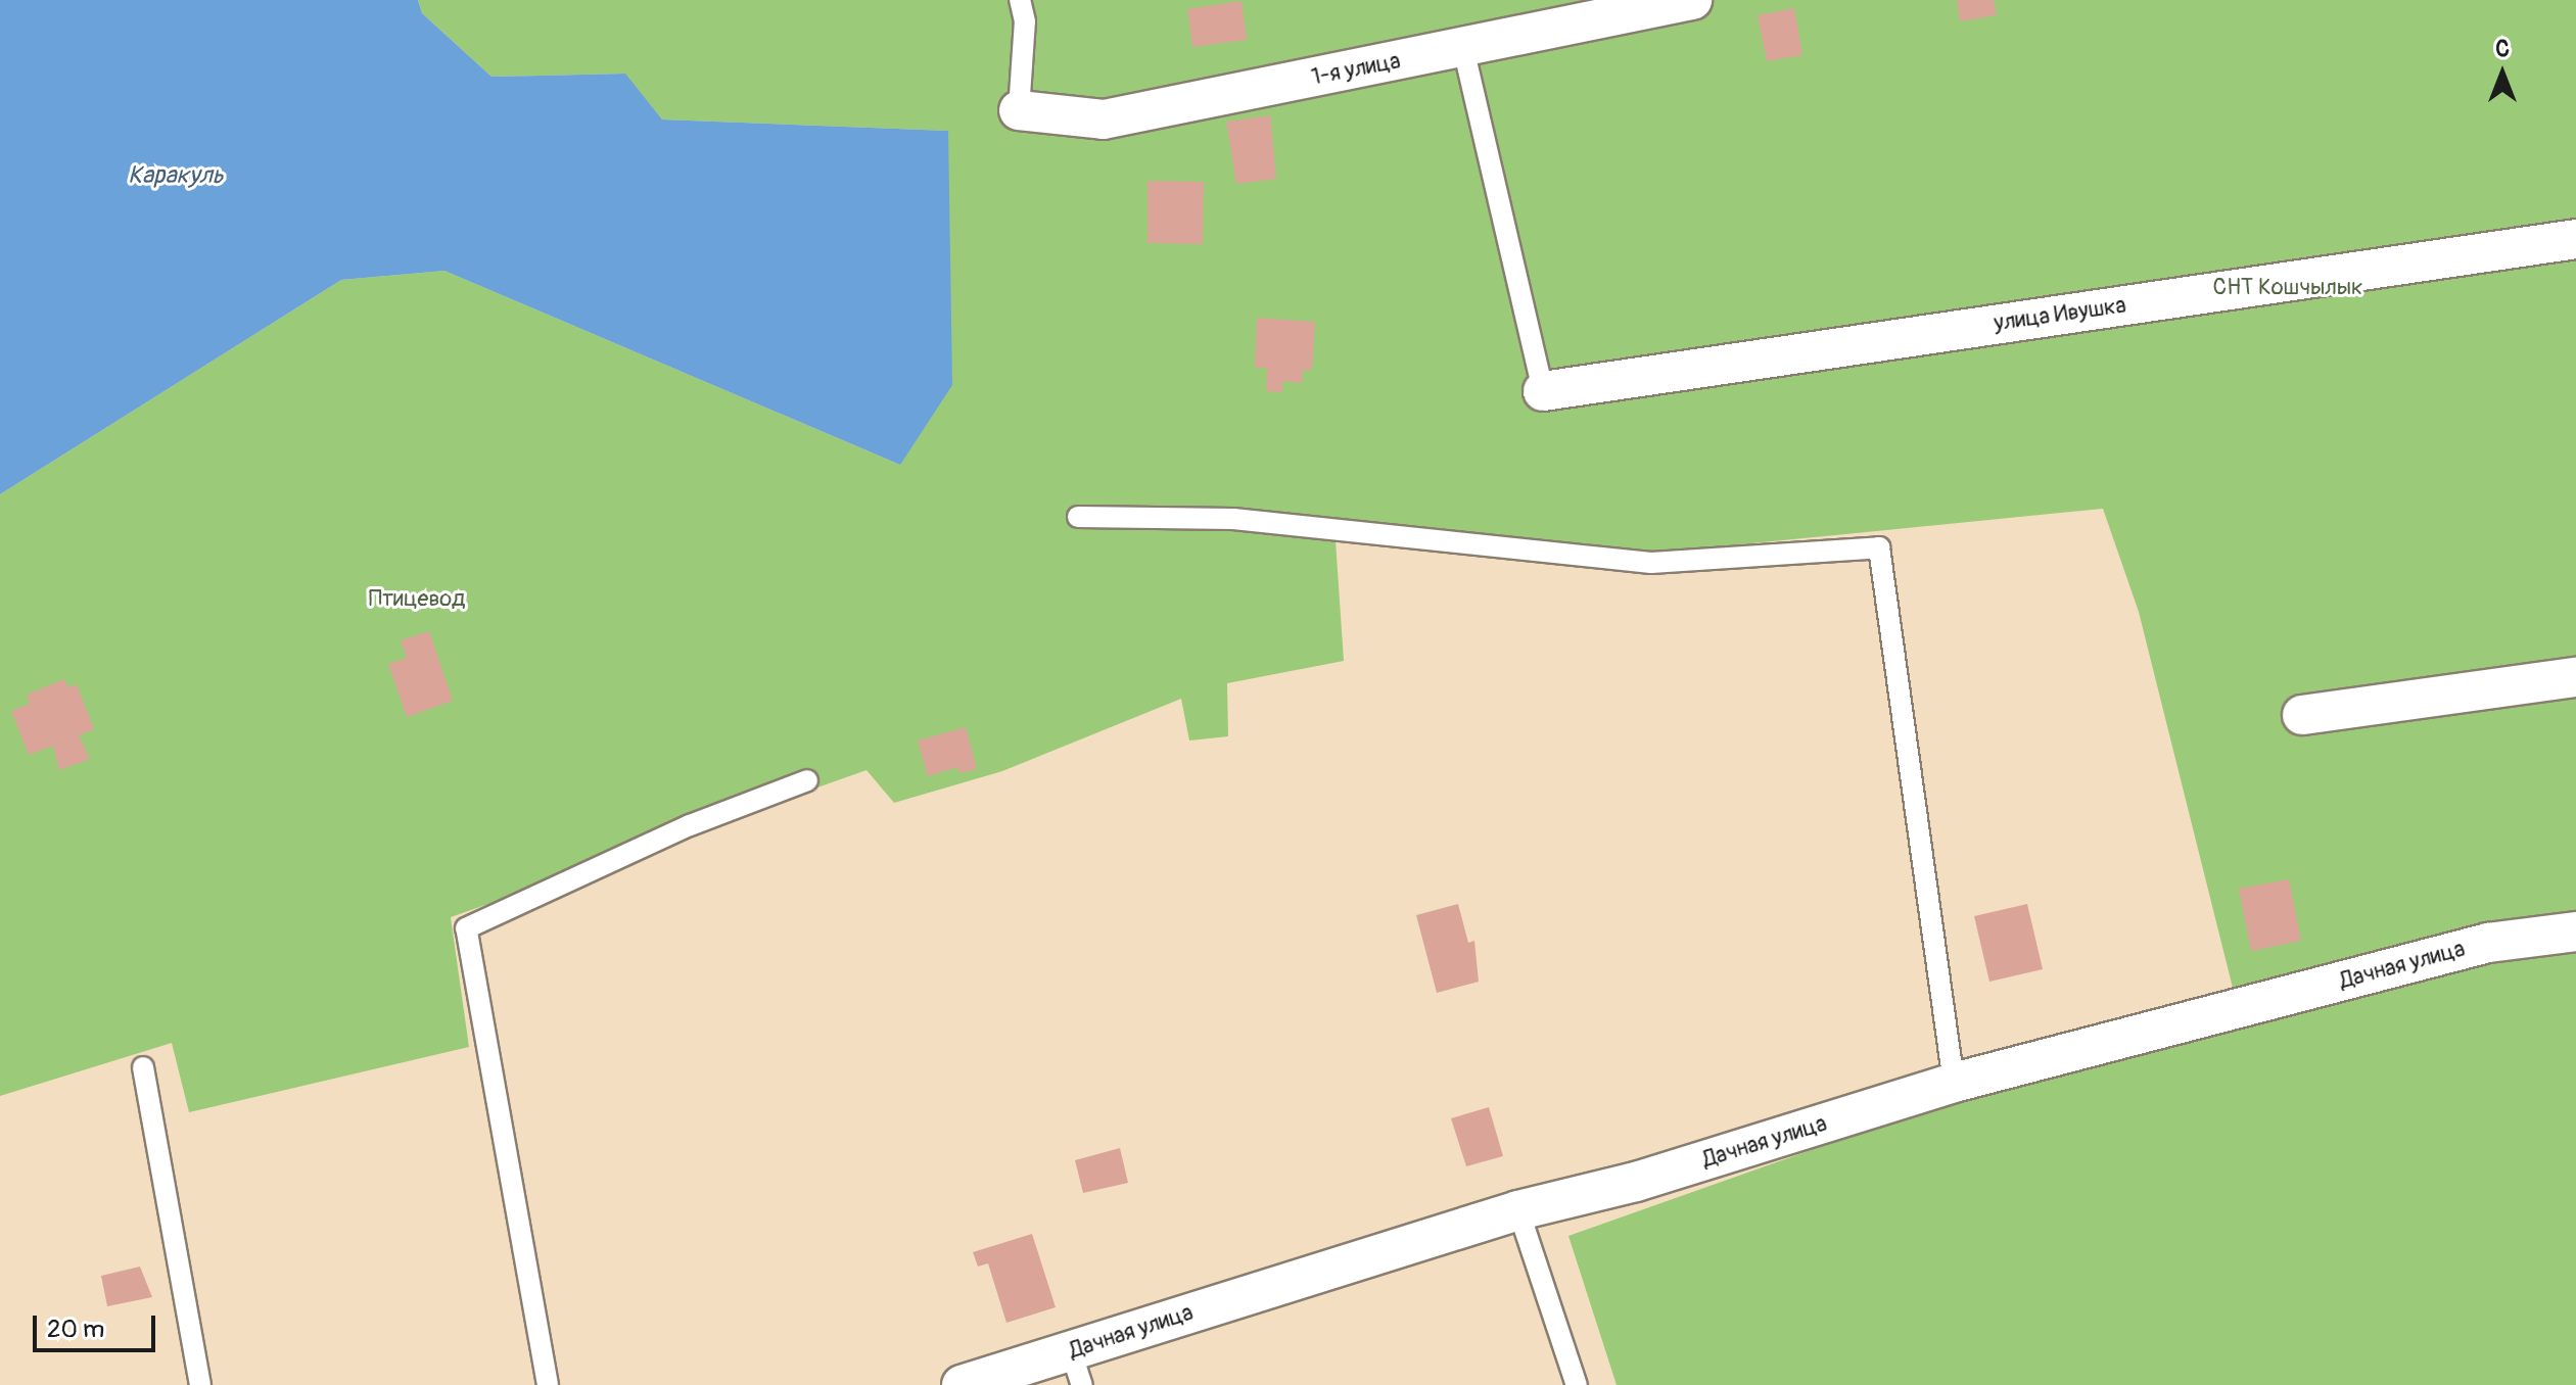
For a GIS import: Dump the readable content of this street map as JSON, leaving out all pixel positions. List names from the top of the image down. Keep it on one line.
{"streets":{"street":["1-я улица","улица Ивушка","Дачная улица"]},"water":["Каракуль"],"parks":["СНТ Кошчылык","Птицевод"],"scale_bar":"20 m","north":"top"}
